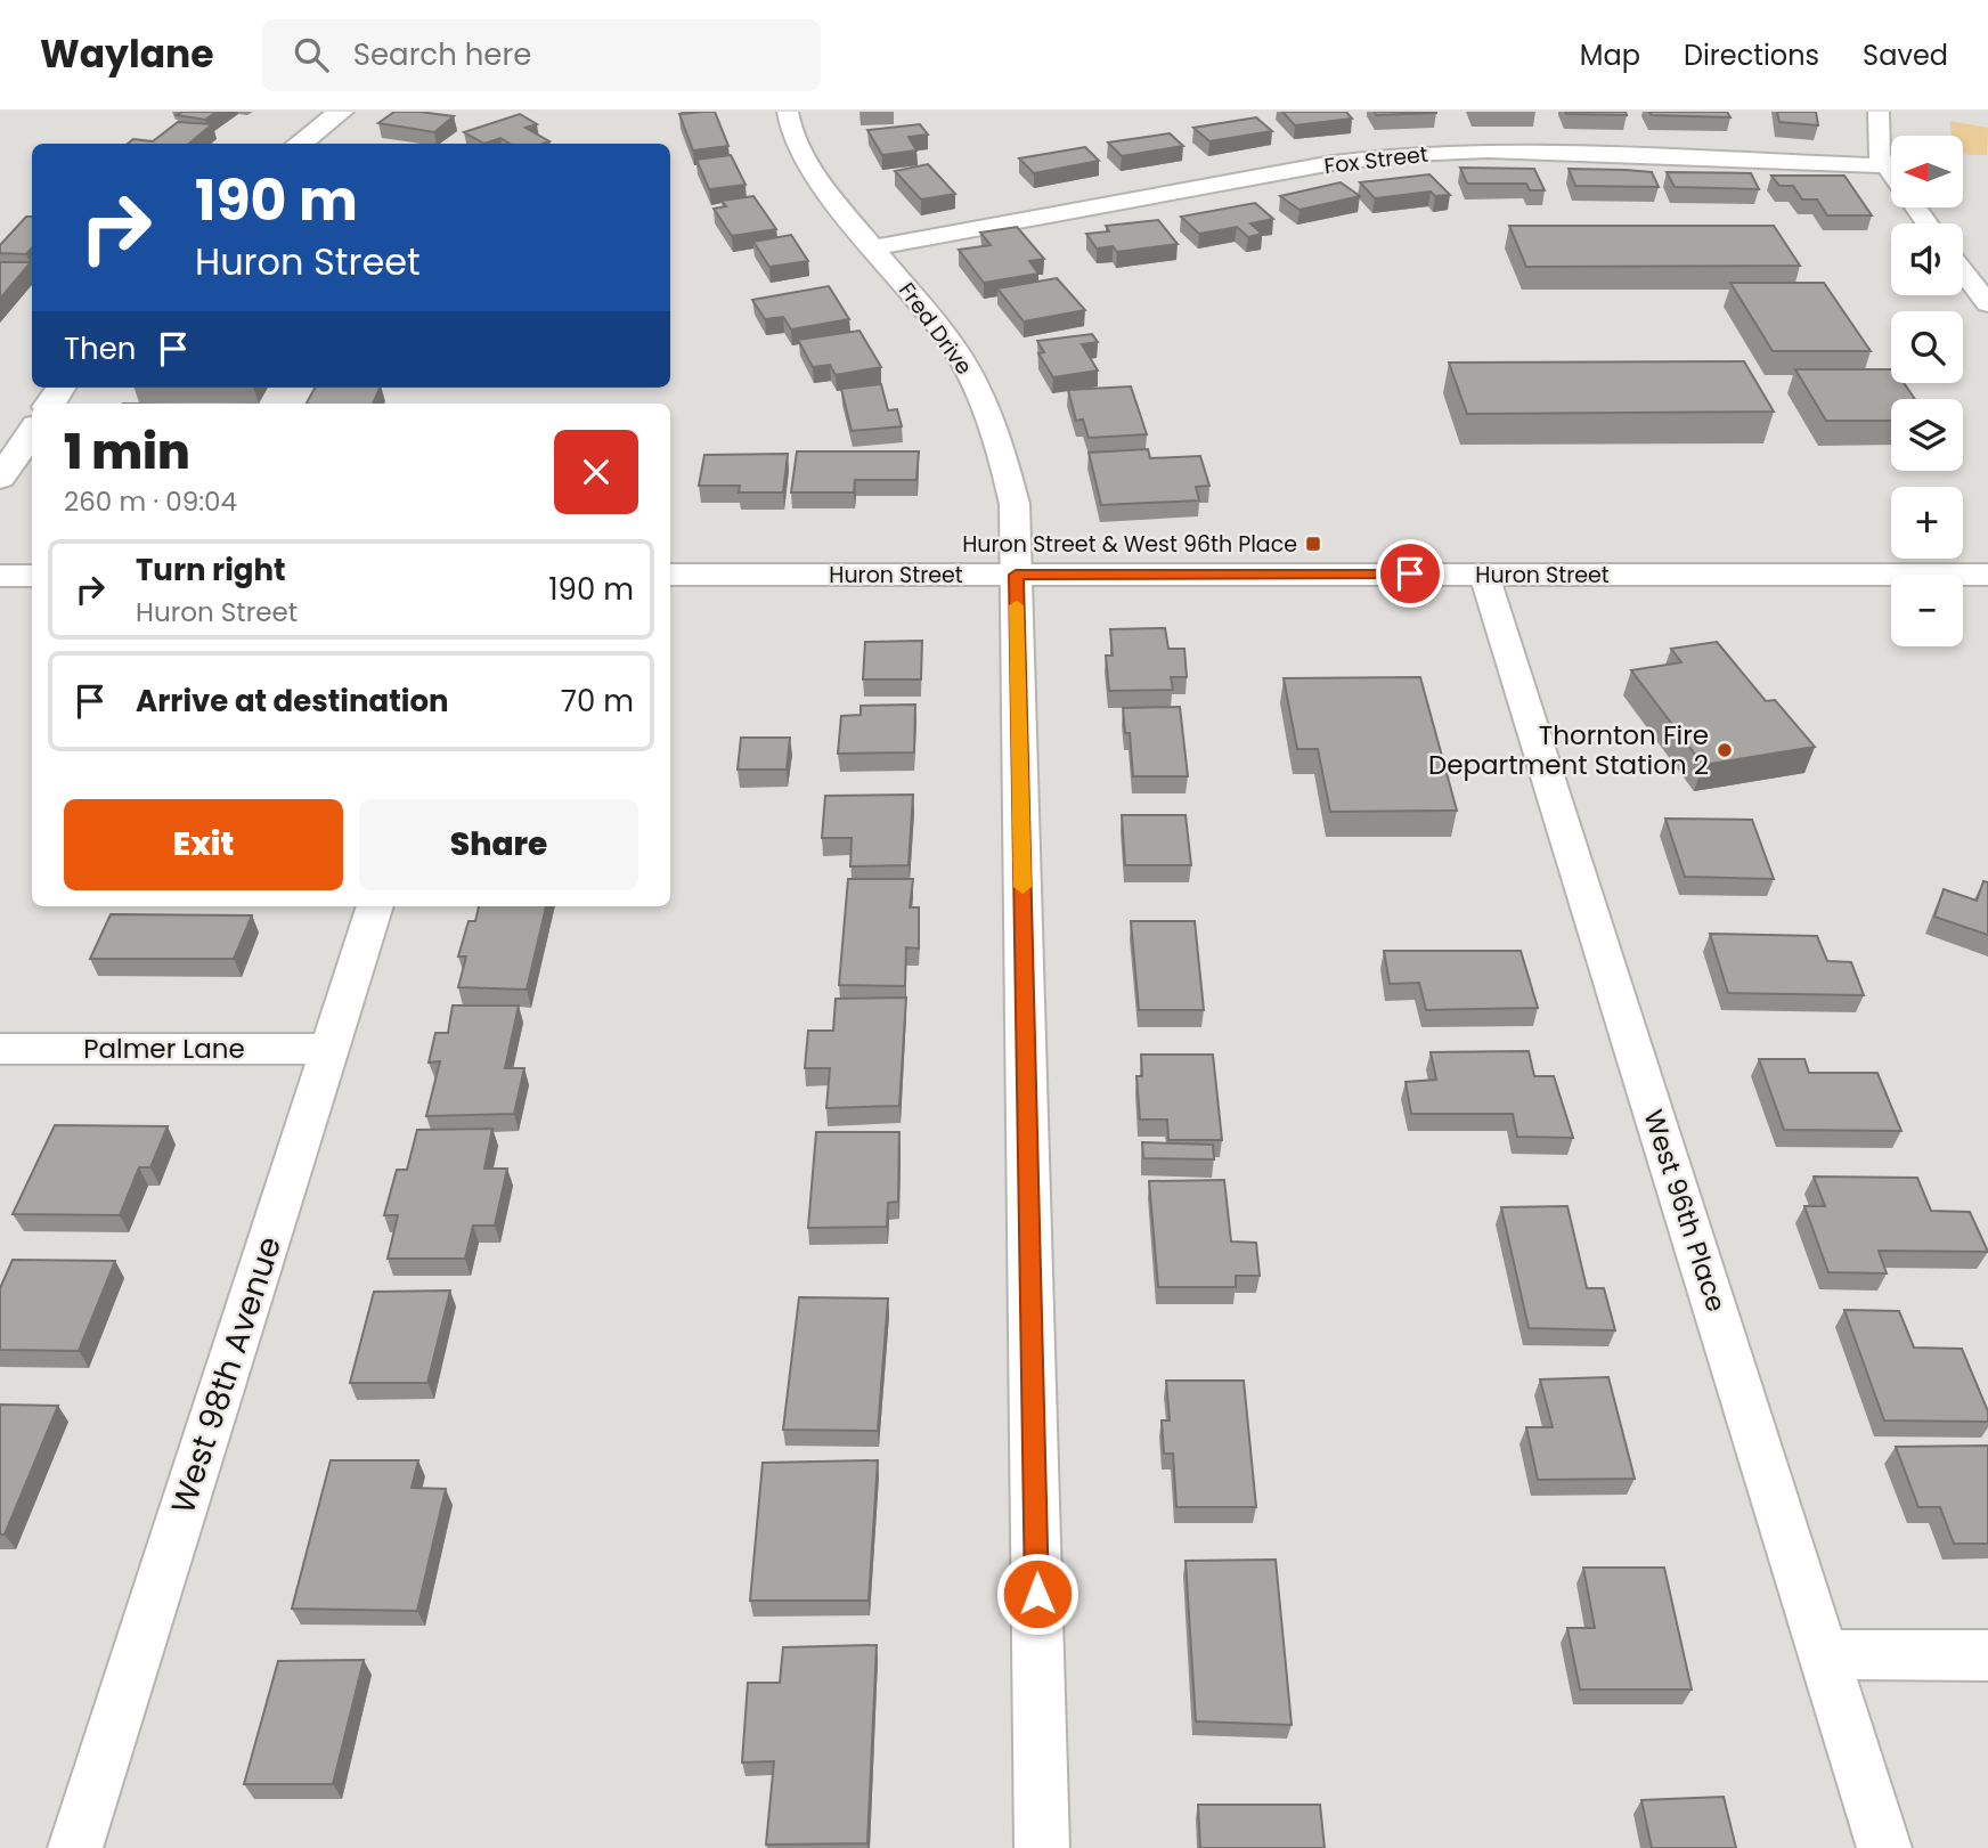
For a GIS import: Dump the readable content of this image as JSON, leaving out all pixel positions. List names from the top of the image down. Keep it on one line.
{"streets":{"main road":["Huron Street"],"street":["Fox Street","Fred Drive","Palmer Lane","West 96th Place","West 98th Avenue"]},"crossings":[["Fox Street","Fred Drive"],["Fred Drive","Huron Street"],["Huron Street","West 96th Place"],["Palmer Lane","West 98th Avenue"]],"places":{"transit":["Huron Street & West 96th Place"],"other":["Thornton Fire Department Station 2"]},"north":"left","page":{"header":"Waylane","search":"Search here","nav":["Map","Directions","Saved"],"map_buttons":["+","−"],"turn":["190 m","Huron Street"],"then":"Then","heading":["1 min","260 m · 09:04"],"list":[{"name":"Turn right","note":"Huron Street","value":"190 m"},{"name":"Arrive at destination","value":"70 m"}],"buttons":["Exit","Share"]}}
